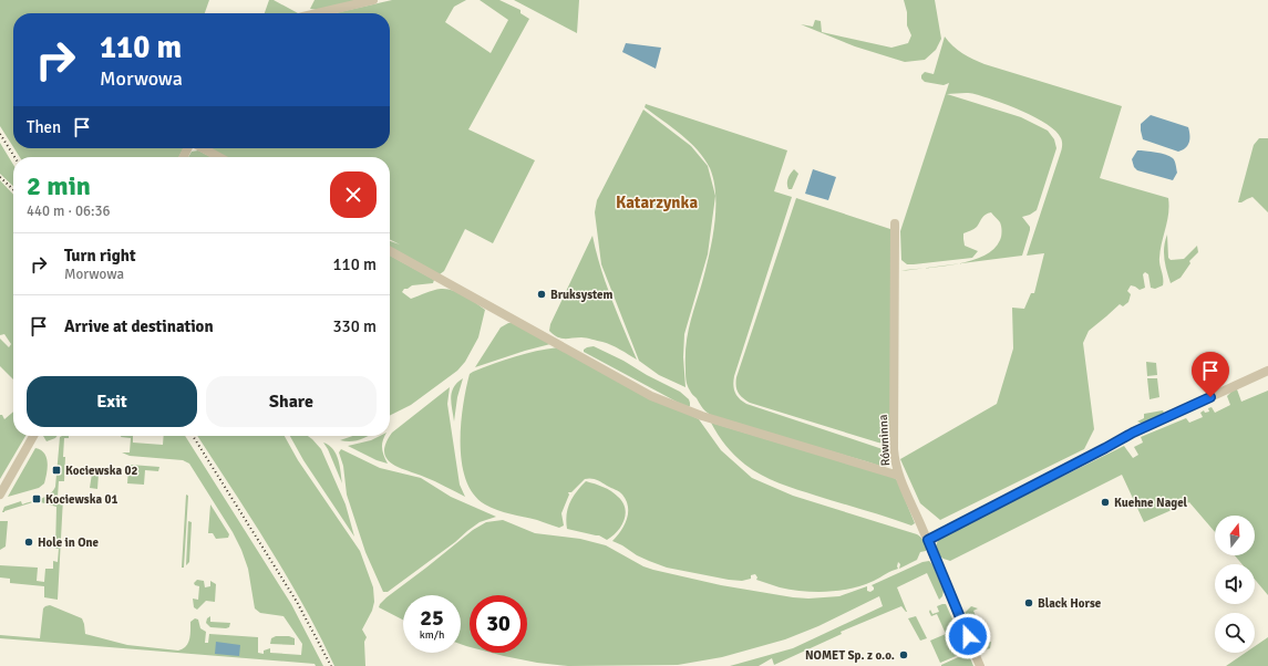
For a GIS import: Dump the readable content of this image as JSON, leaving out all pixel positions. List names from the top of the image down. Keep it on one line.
{"streets":{"street":["Równinna"]},"districts":["Katarzynka"],"places":{"other":["Bruksystem","Kuehne Nagel","Hole in One","Black Horse","NOMET Sp. z o.o."],"transit":["Kociewska 02","Kociewska 01"]},"north":"top","page":{"turn":["110 m","Morwowa"],"then":"Then","heading":["2 min","440 m · 06:36"],"list":[{"name":"Turn right","note":"Morwowa","value":"110 m"},{"name":"Arrive at destination","value":"330 m"}],"buttons":["Exit","Share"],"speed":"25 km/h","limit":"30"}}
